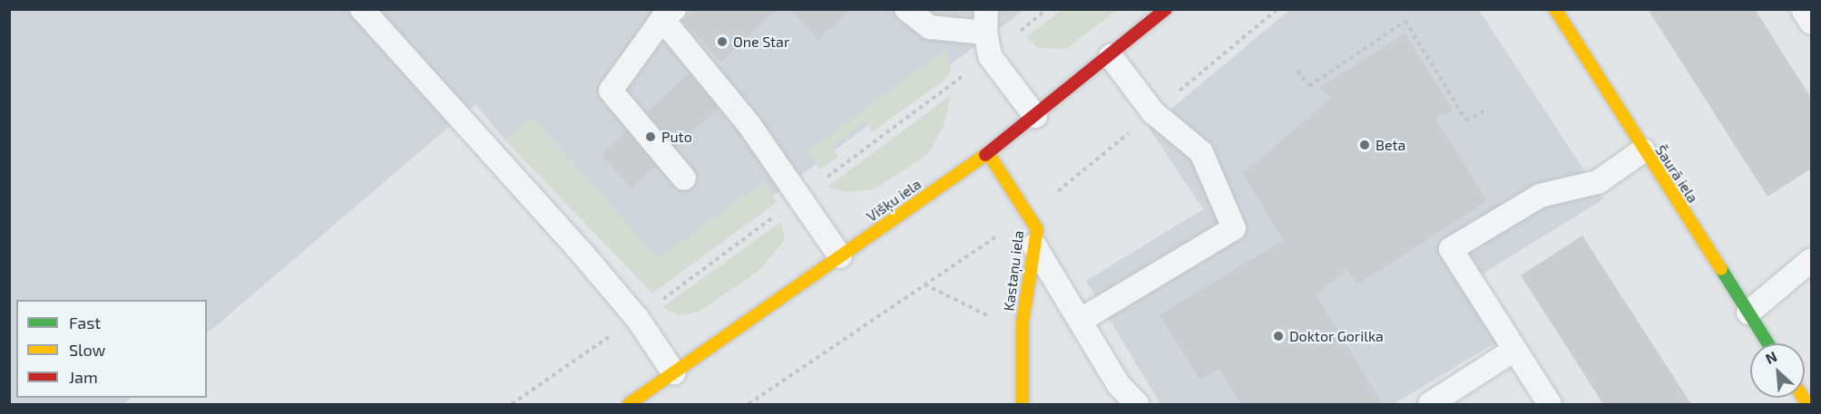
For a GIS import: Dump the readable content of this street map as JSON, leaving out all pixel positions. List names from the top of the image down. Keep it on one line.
{"streets":{"street":["Šaurā iela","Višķu iela","Kastaņu iela"]},"crossings":[["Višķu iela","Kastaņu iela"]],"places":["One Star","Puto","Beta","Doktor Gorilka"],"legend":["Fast","Slow","Jam"],"north":"top left"}
